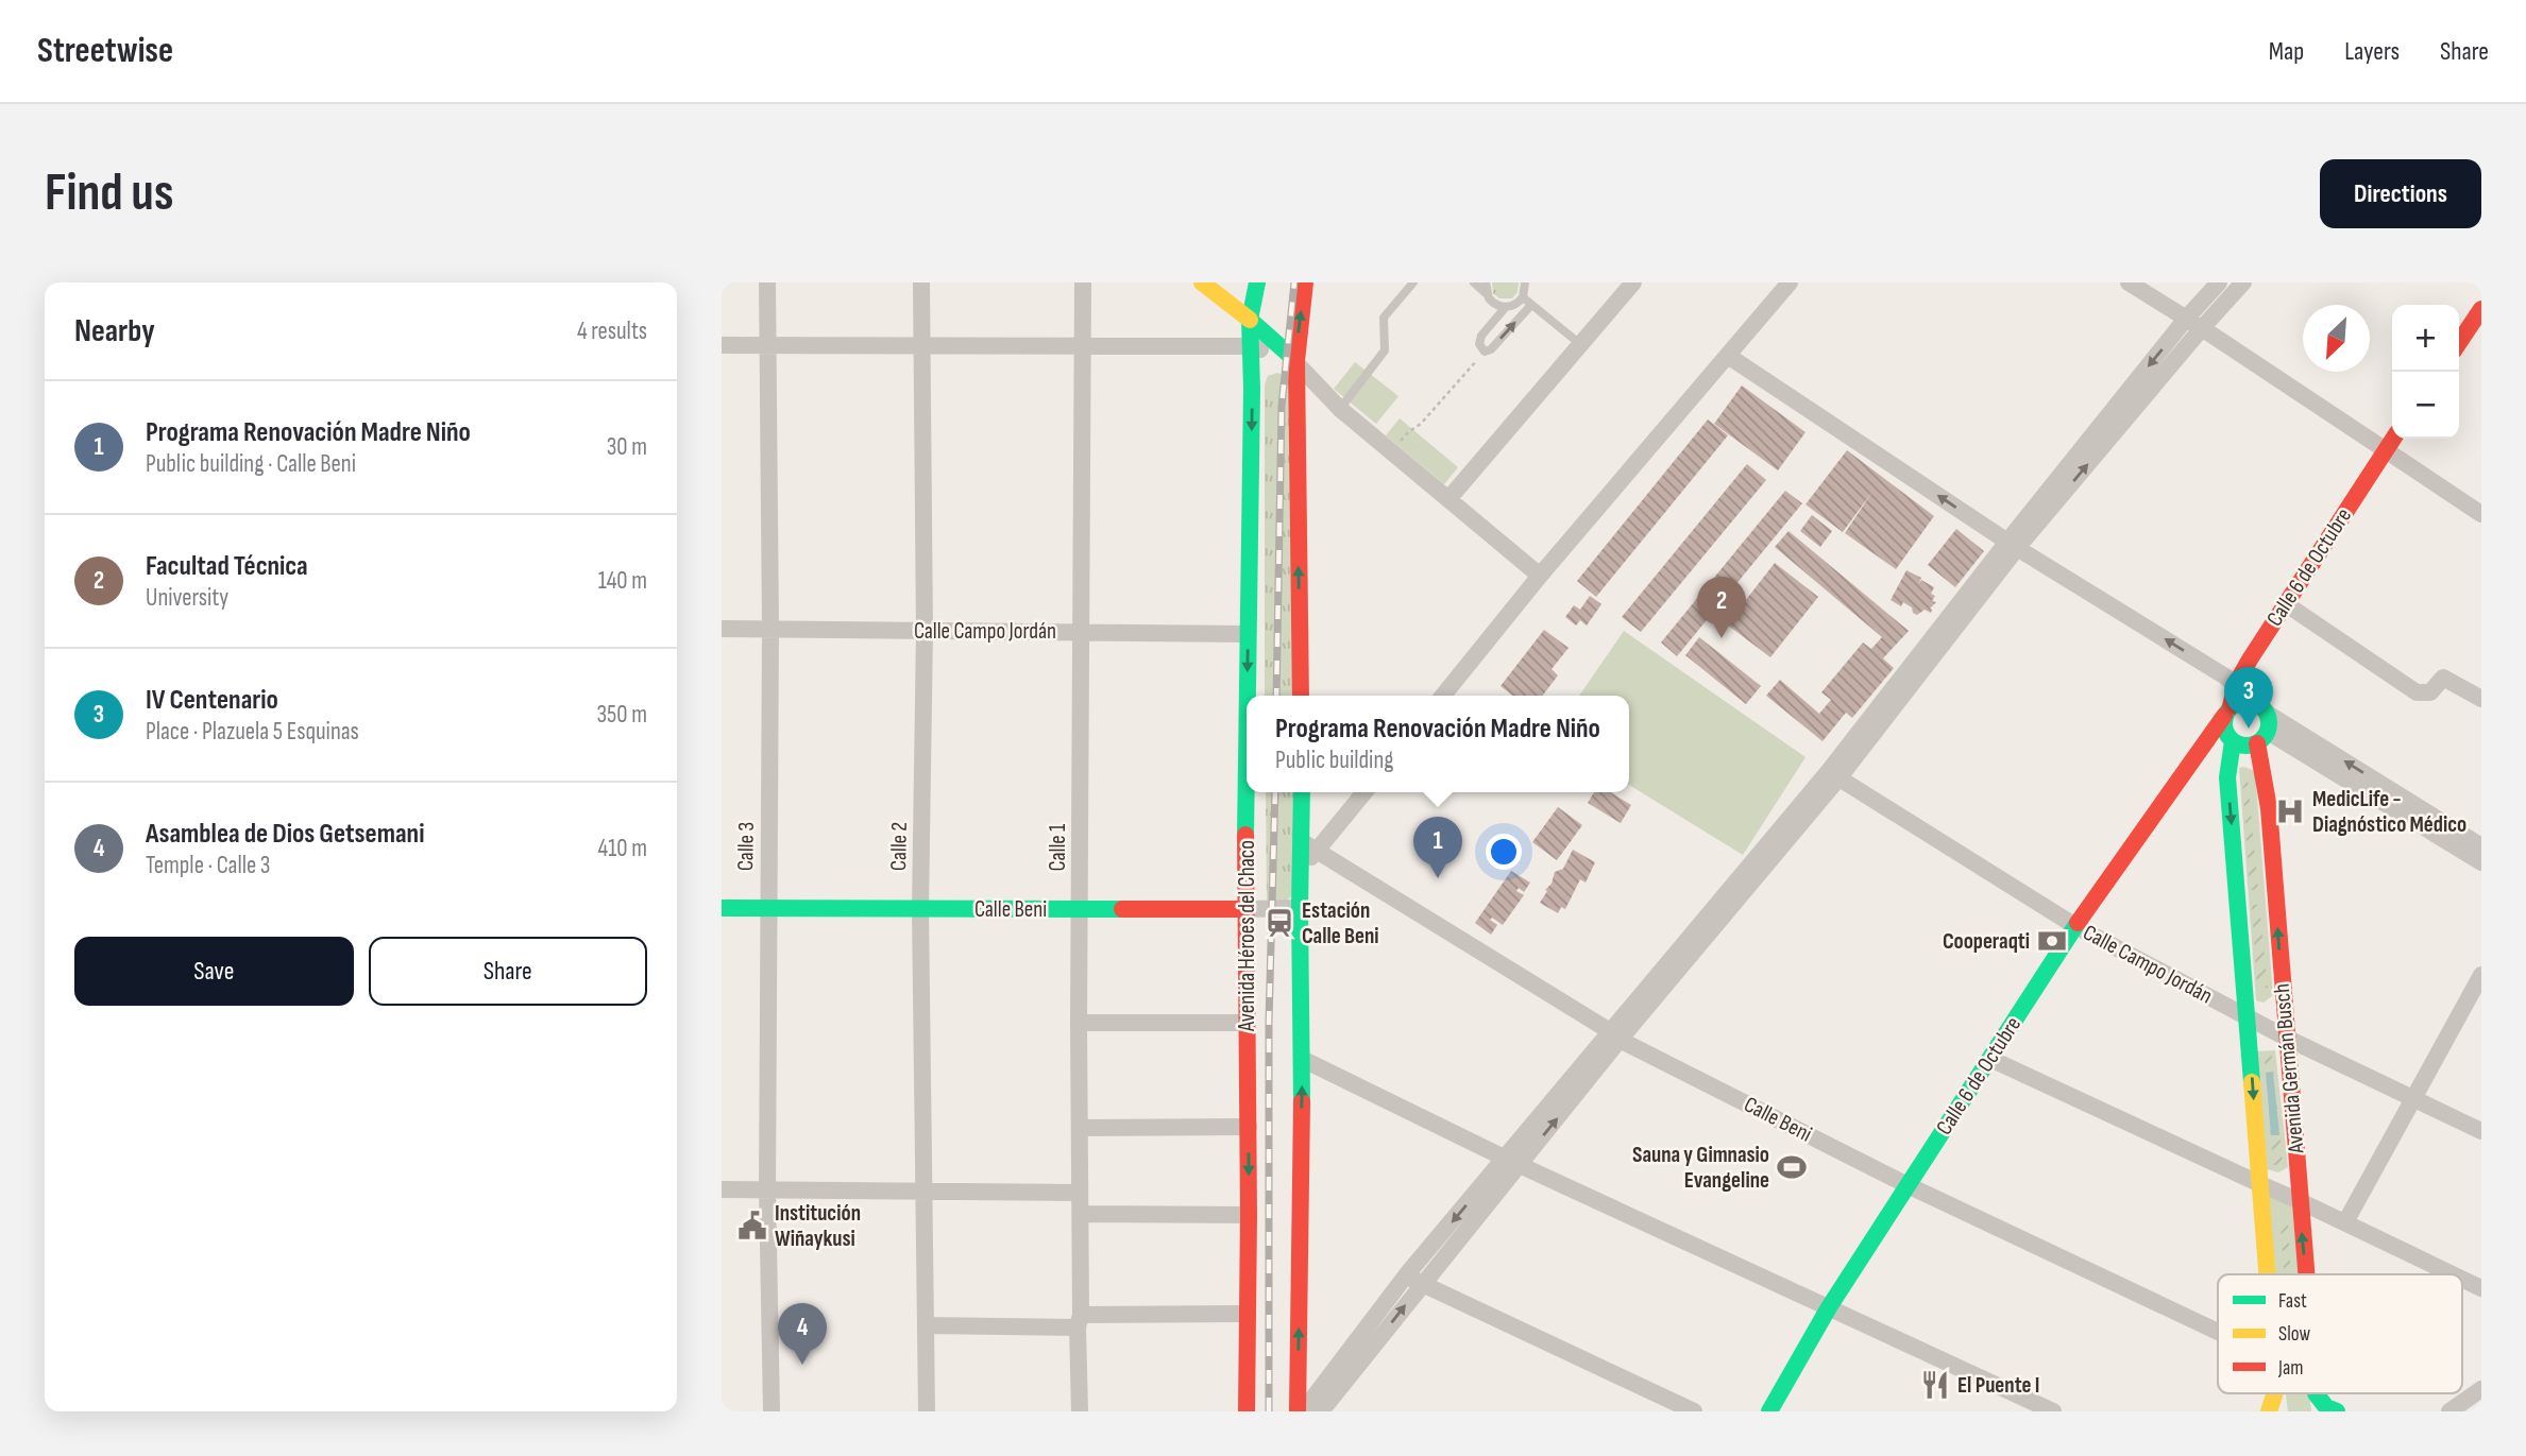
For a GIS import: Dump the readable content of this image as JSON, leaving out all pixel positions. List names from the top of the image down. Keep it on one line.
{"streets":{"main road":["Calle 6 de Octubre","Calle Beni","Avenida Héroes del Chaco","Avenida Germán Busch"],"street":["Calle Campo Jordán","Calle 3","Calle 2","Calle 1"]},"crossings":[["Calle 6 de Octubre","Calle Campo Jordán"],["Calle 6 de Octubre","Calle Beni"],["Calle 6 de Octubre","Avenida Germán Busch"],["Calle Campo Jordán","Calle 3"],["Calle Campo Jordán","Calle 2"],["Calle Campo Jordán","Calle 1"],["Calle Campo Jordán","Avenida Héroes del Chaco"],["Calle Campo Jordán","Avenida Germán Busch"],["Calle 3","Calle Beni"],["Calle 2","Calle Beni"],["Calle 1","Calle Beni"],["Calle Beni","Avenida Héroes del Chaco"]],"places":{"hospital":["MedicLife - Diagnóstico Médico"],"station":["Estación Calle Beni"],"bank":["Cooperaqti"],"sports":["Sauna y Gimnasio Evangeline"],"public building":["Institución Wiñaykusi"],"restaurant":["El Puente I"]},"legend":["Fast","Slow","Jam"],"north":"bottom left","page":{"header":"Streetwise","nav":["Map","Layers","Share"],"buttons":["Directions",["Save","Share"]],"title":"Find us","heading":["Nearby","4 results"],"map_buttons":["+","−"],"list":[{"mark":"1","name":"Programa Renovación Madre Niño","note":"Public building · Calle Beni","value":"30 m"},{"mark":"2","name":"Facultad Técnica","note":"University","value":"140 m"},{"mark":"3","name":"IV Centenario","note":"Place · Plazuela 5 Esquinas","value":"350 m"},{"mark":"4","name":"Asamblea de Dios Getsemani","note":"Temple · Calle 3","value":"410 m"}],"pins":["2","3","1","4"],"popup":["Programa Renovación Madre Niño","Public building"]}}
